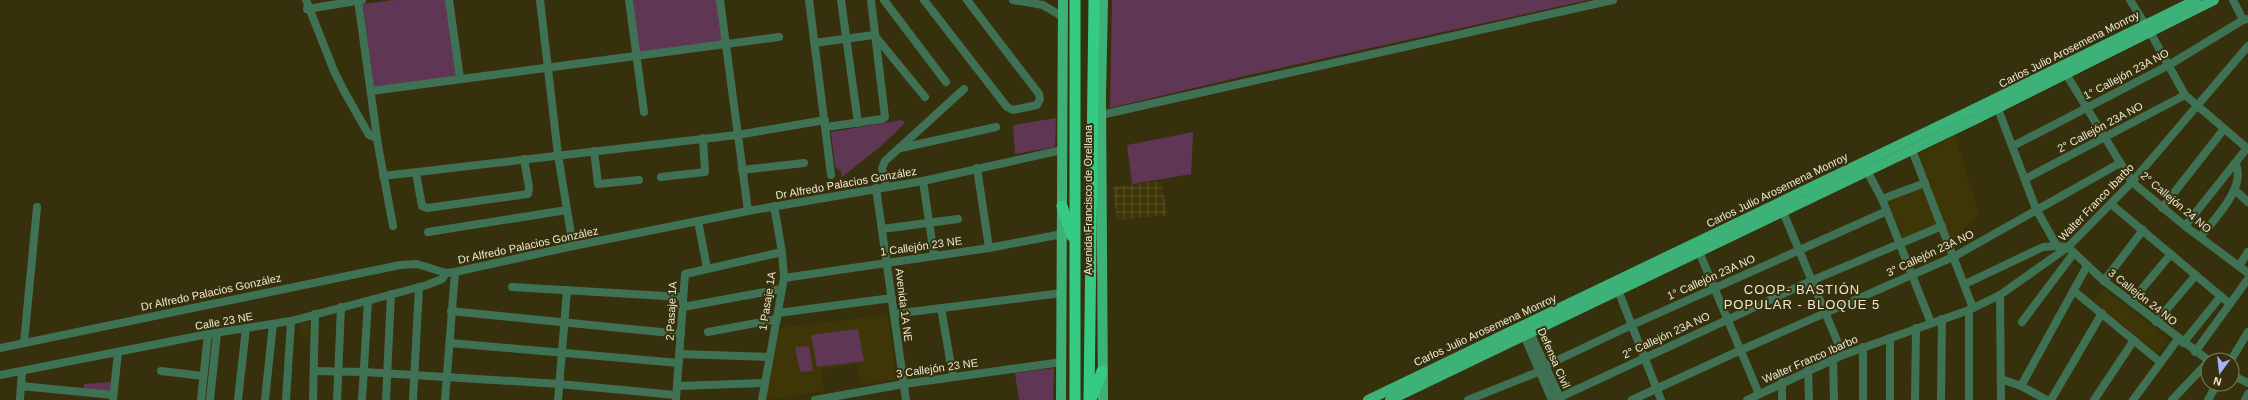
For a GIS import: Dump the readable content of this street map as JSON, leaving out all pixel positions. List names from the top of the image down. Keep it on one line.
{"streets":{"highway":["Avenida Francisco de Orellana"],"main road":["Carlos Julio Arosemena Monroy"],"street":["1° Callejón 23A NO","2° Callejón 23A NO","Dr Alfredo Palacios González","Walter Franco Ibarbo","2° Callejón 24 NO","1 Callejón 23 NE","3° Callejón 23A NO","3 Callejón 24 NO","1 Pasaje 1A","Avenida 1A NE","2 Pasaje 1A","Calle 23 NE","Defensa Civil","3 Callejón 23 NE"]},"crossings":[["Carlos Julio Arosemena Monroy","2° Callejón 24 NO"],["Carlos Julio Arosemena Monroy","Defensa Civil"],["1° Callejón 23A NO","2° Callejón 24 NO"],["1° Callejón 23A NO","Defensa Civil"],["2° Callejón 23A NO","2° Callejón 24 NO"],["2° Callejón 23A NO","Defensa Civil"],["Dr Alfredo Palacios González","1 Pasaje 1A"],["Dr Alfredo Palacios González","Avenida 1A NE"],["Dr Alfredo Palacios González","Calle 23 NE"],["Walter Franco Ibarbo","2° Callejón 24 NO"],["Walter Franco Ibarbo","3 Callejón 24 NO"],["2° Callejón 24 NO","3° Callejón 23A NO"],["1 Callejón 23 NE","1 Pasaje 1A"],["1 Callejón 23 NE","Avenida 1A NE"],["1 Pasaje 1A","2 Pasaje 1A"],["Avenida 1A NE","3 Callejón 23 NE"]],"districts":["COOP- BASTIÓN POPULAR - BLOQUE 5"],"north":"bottom"}
